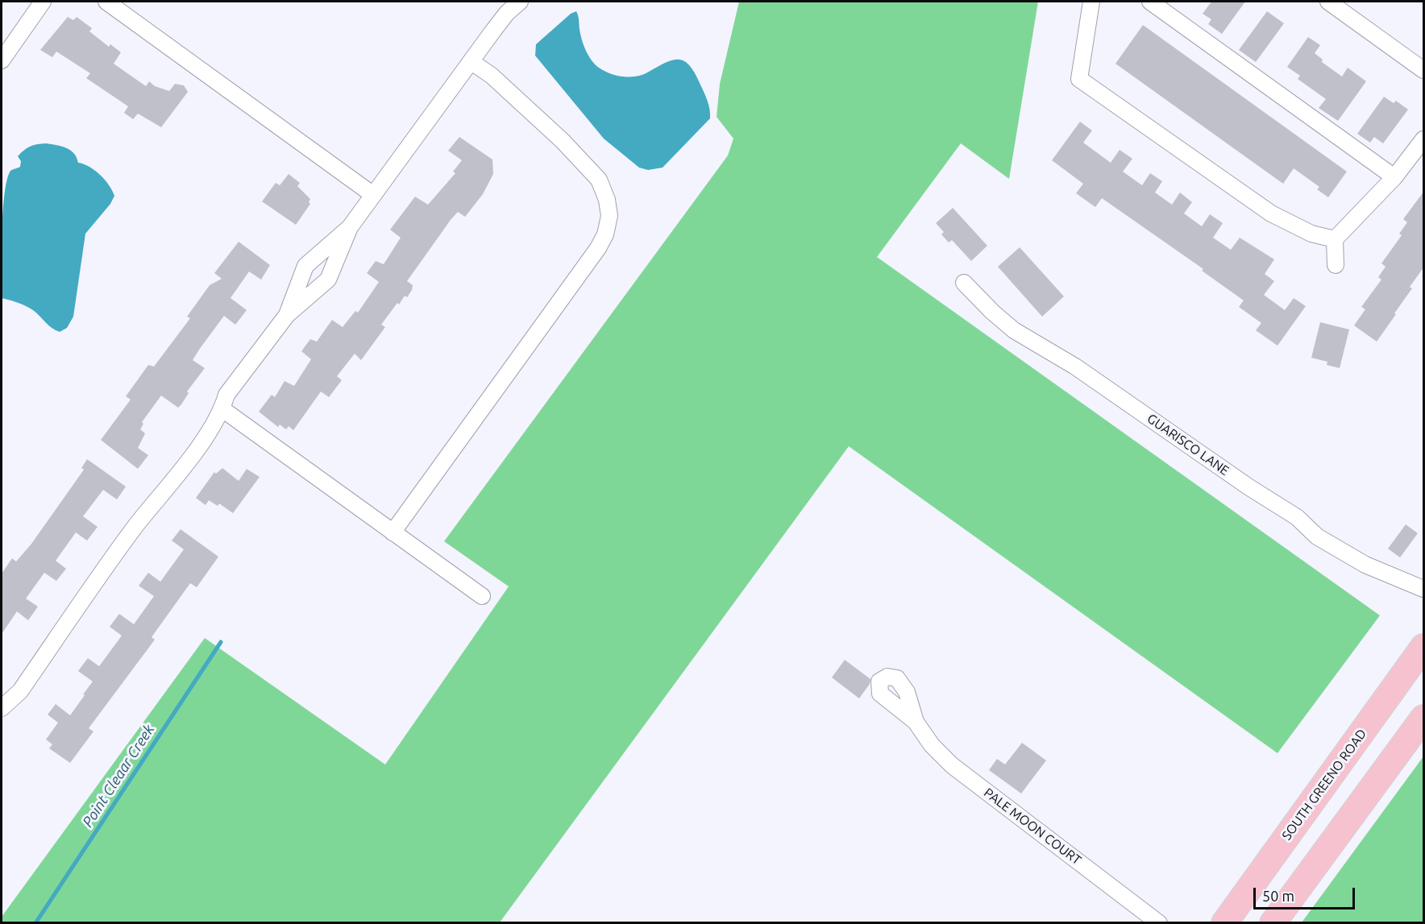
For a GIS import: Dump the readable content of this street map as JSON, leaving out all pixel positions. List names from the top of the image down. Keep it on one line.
{"streets":{"main road":["SOUTH GREENO ROAD"],"street":["GUARISCO LANE","PALE MOON COURT"]},"water":["Point Cleaar Creek"],"scale_bar":"50 m"}
